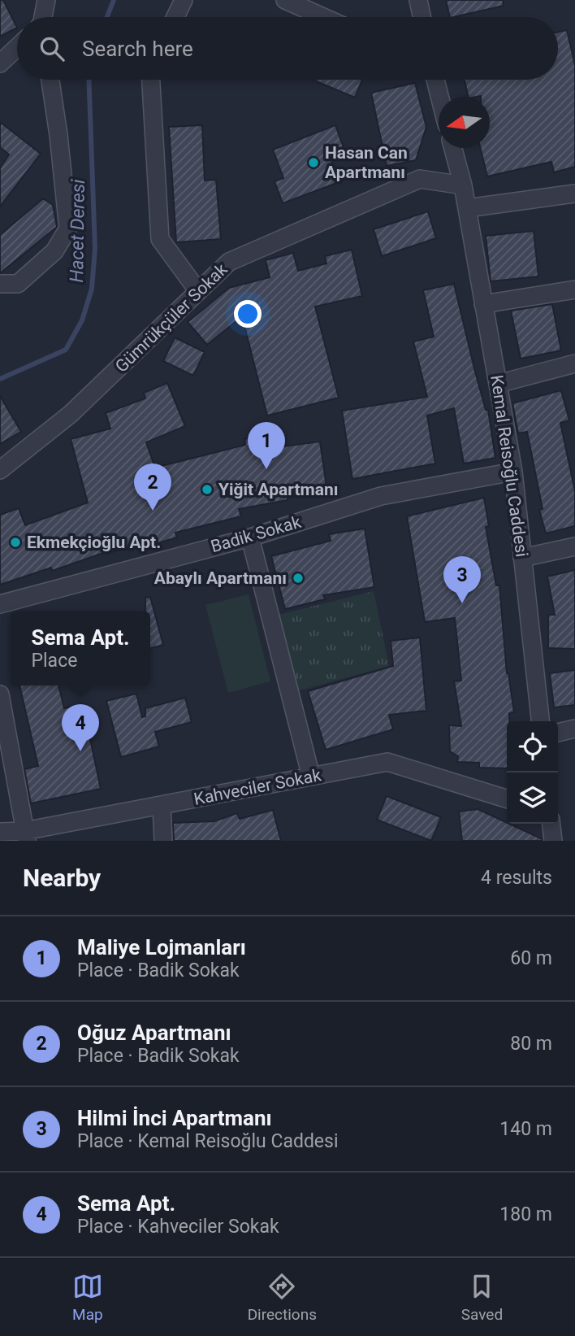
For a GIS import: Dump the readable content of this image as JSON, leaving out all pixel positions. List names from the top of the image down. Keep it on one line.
{"streets":{"street":["Gümrükçüler Sokak","Kemal Reisoğlu Caddesi","Badik Sokak","Kahveciler Sokak"]},"crossings":[["Gümrükçüler Sokak","Kemal Reisoğlu Caddesi"],["Kemal Reisoğlu Caddesi","Badik Sokak"]],"water":["Hacet Deresi"],"places":["Hasan Can Apartmanı","Yiğit Apartmanı","Ekmekçioğlu Apt.","Abaylı Apartmanı"],"north":"left","page":{"search":"Search here","pins":["1","2","3","4"],"popup":["Sema Apt.","Place"],"heading":["Nearby","4 results"],"list":[{"mark":"1","name":"Maliye Lojmanları","note":"Place · Badik Sokak","value":"60 m"},{"mark":"2","name":"Oğuz Apartmanı","note":"Place · Badik Sokak","value":"80 m"},{"mark":"3","name":"Hilmi İnci Apartmanı","note":"Place · Kemal Reisoğlu Caddesi","value":"140 m"},{"mark":"4","name":"Sema Apt.","note":"Place · Kahveciler Sokak","value":"180 m"}],"nav":["Map","Directions","Saved"]}}
